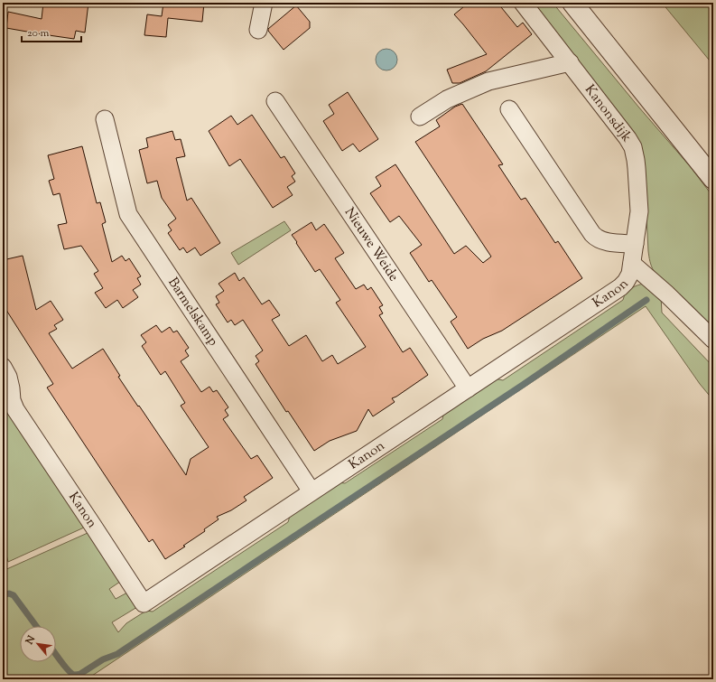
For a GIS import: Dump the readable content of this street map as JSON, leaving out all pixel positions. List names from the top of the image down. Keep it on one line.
{"streets":{"street":["Kanonsdijk","Nieuwe Weide","Kanon","Barmelskamp"]},"crossings":[["Kanonsdijk","Kanon"],["Nieuwe Weide","Kanon"],["Kanon","Barmelskamp"]],"scale_bar":"20 m","north":"top left"}
